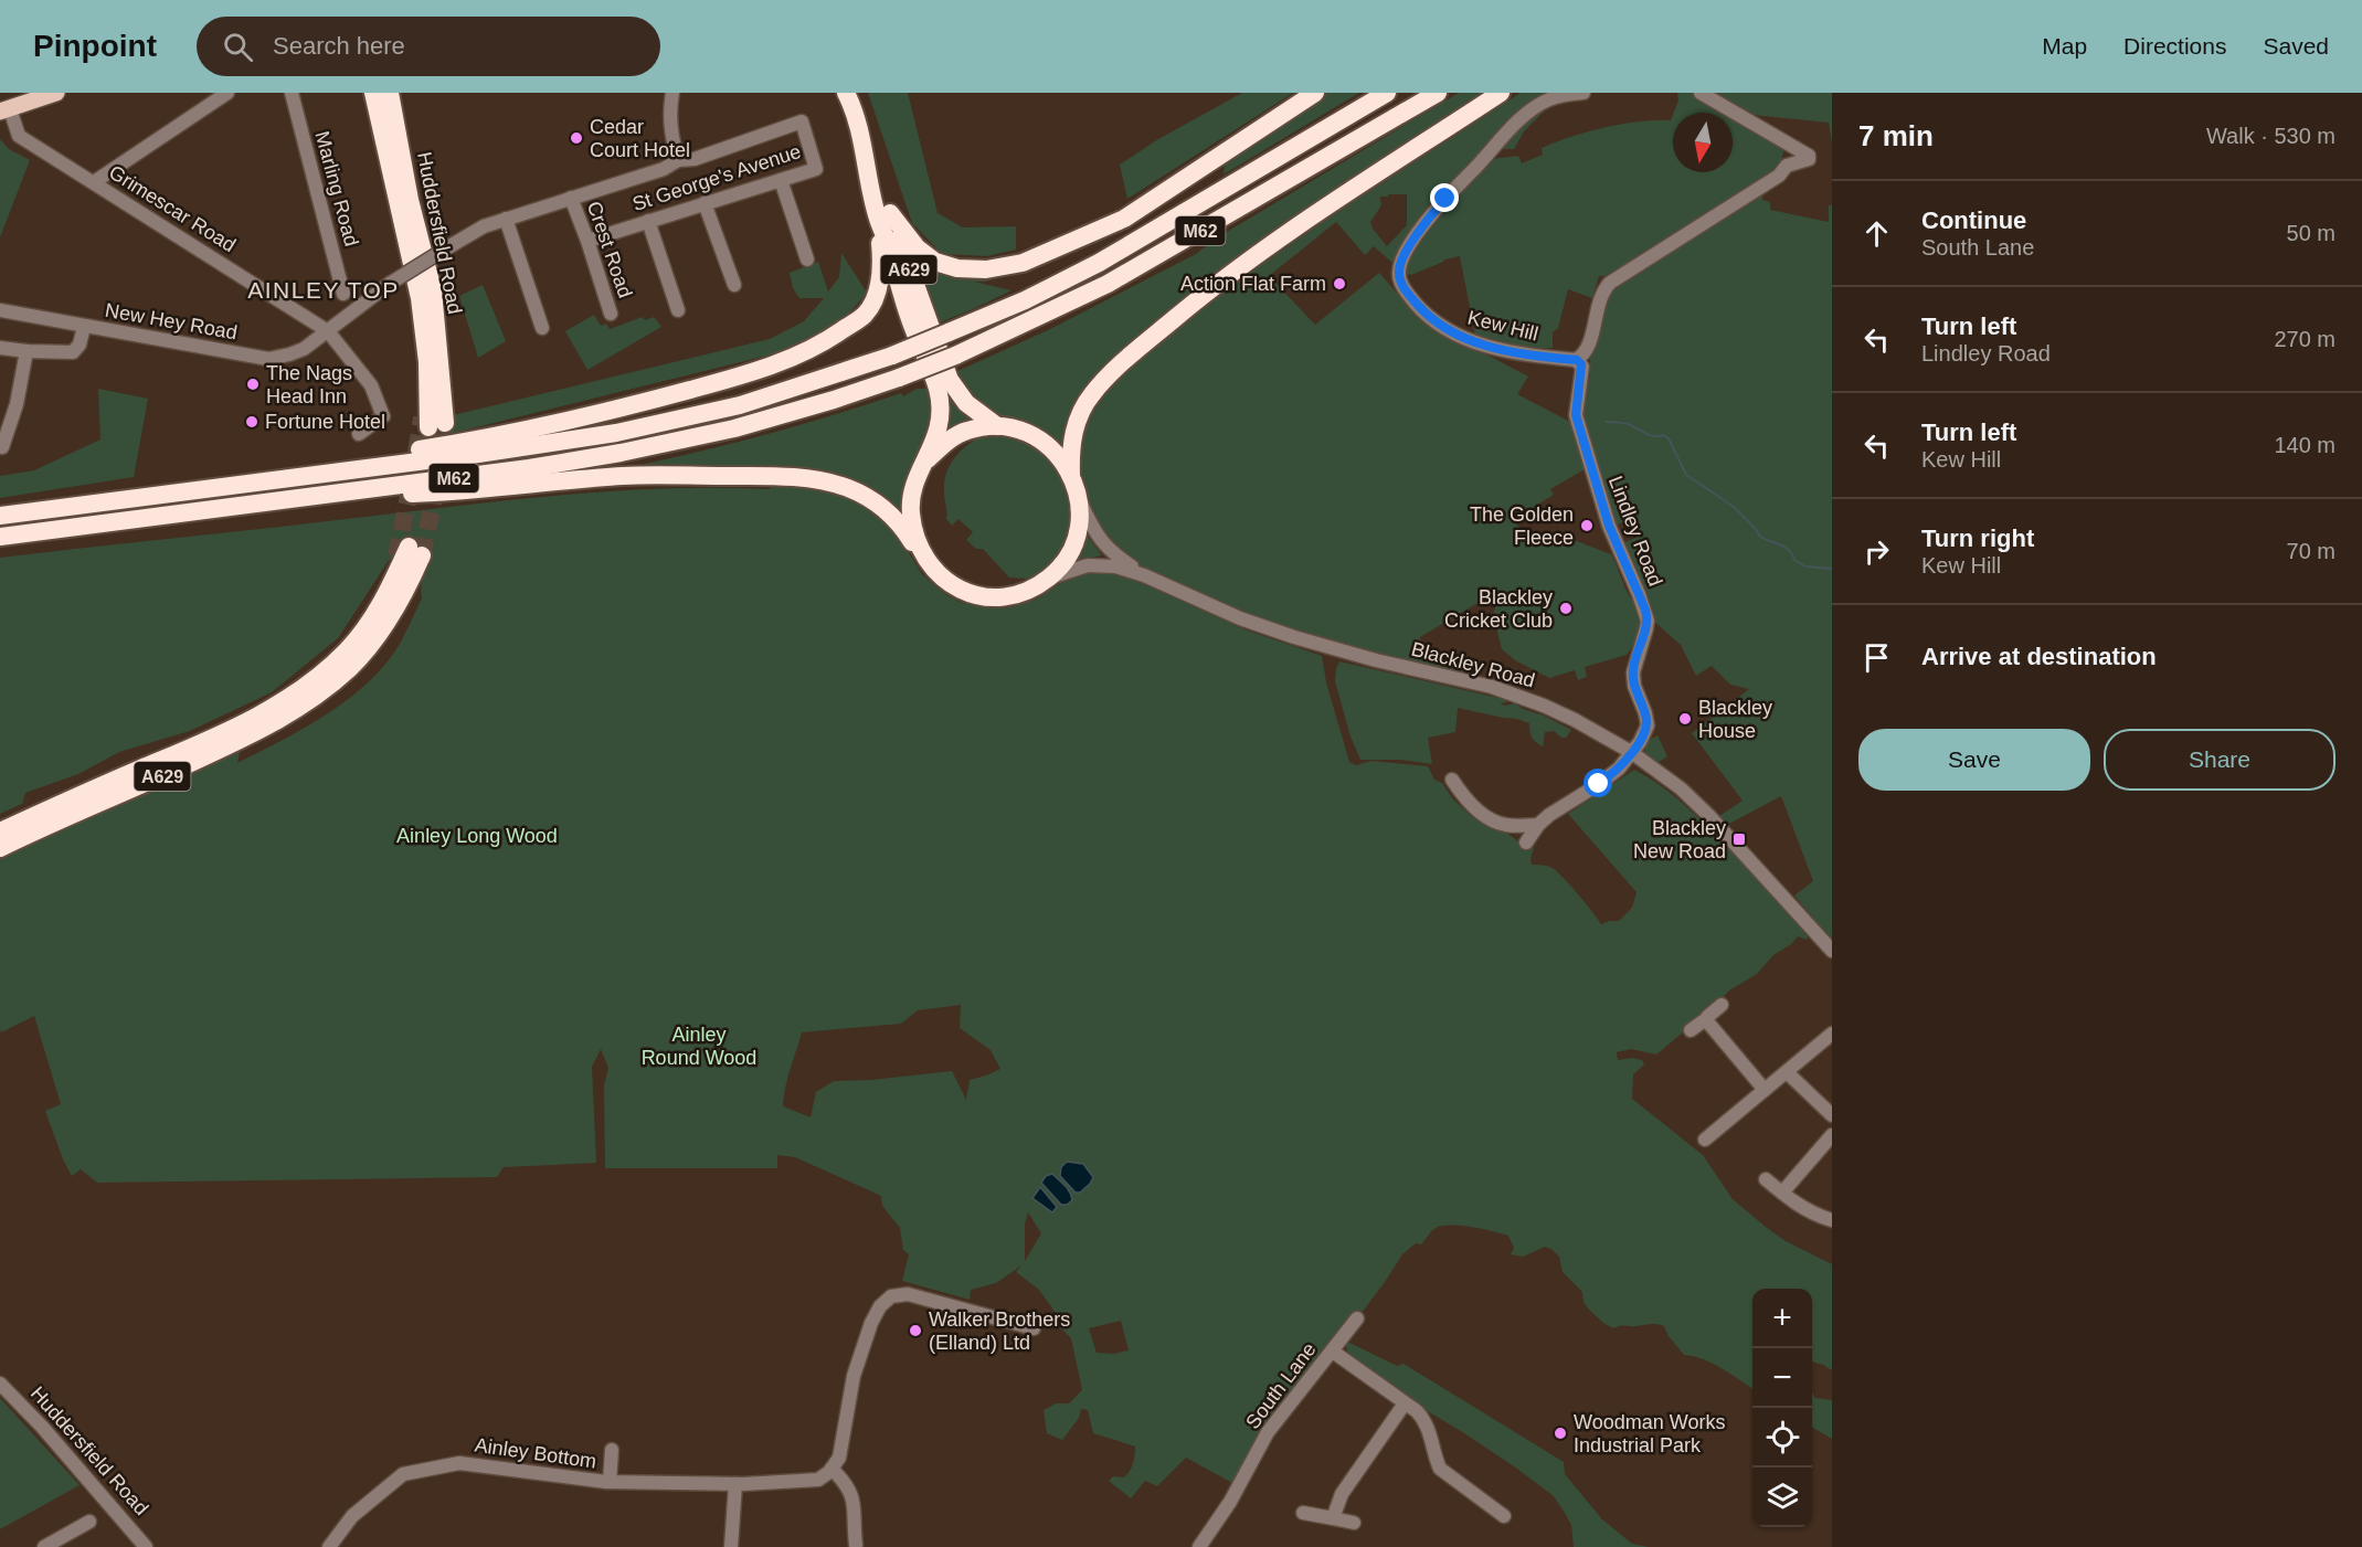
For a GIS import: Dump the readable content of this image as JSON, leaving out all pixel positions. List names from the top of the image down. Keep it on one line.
{"streets":{"highway":["M62","Huddersfield Road","A629"],"street":["St George's Avenue","Marling Road","Grimescar Road","Crest Road","New Hey Road","Kew Hill","Lindley Road","Blackley Road","South Lane","Ainley Bottom"]},"crossings":[["St George's Avenue","Crest Road"],["St George's Avenue","New Hey Road"],["Grimescar Road","New Hey Road"],["M62","A629"],["M62","Blackley Road"],["Crest Road","New Hey Road"],["A629","Blackley Road"],["Kew Hill","Lindley Road"],["Lindley Road","Blackley Road"]],"districts":["AINLEY TOP"],"parks":["Ainley Long Wood","Ainley Round Wood"],"places":{"other":["Cedar Court Hotel","Action Flat Farm","The Nags Head Inn","Fortune Hotel","The Golden Fleece","Blackley Cricket Club","Blackley House","Walker Brothers (Elland) Ltd","Woodman Works Industrial Park"],"transit":["Blackley New Road"]},"north":"bottom","page":{"header":"Pinpoint","search":"Search here","nav":["Map","Directions","Saved"],"heading":["7 min","Walk · 530 m"],"list":[["Continue","South Lane","50 m"],["Turn left","Lindley Road","270 m"],["Turn left","Kew Hill","140 m"],["Turn right","Kew Hill","70 m"],"Arrive at destination"],"buttons":["Save","Share"],"map_buttons":["+","−"]}}
